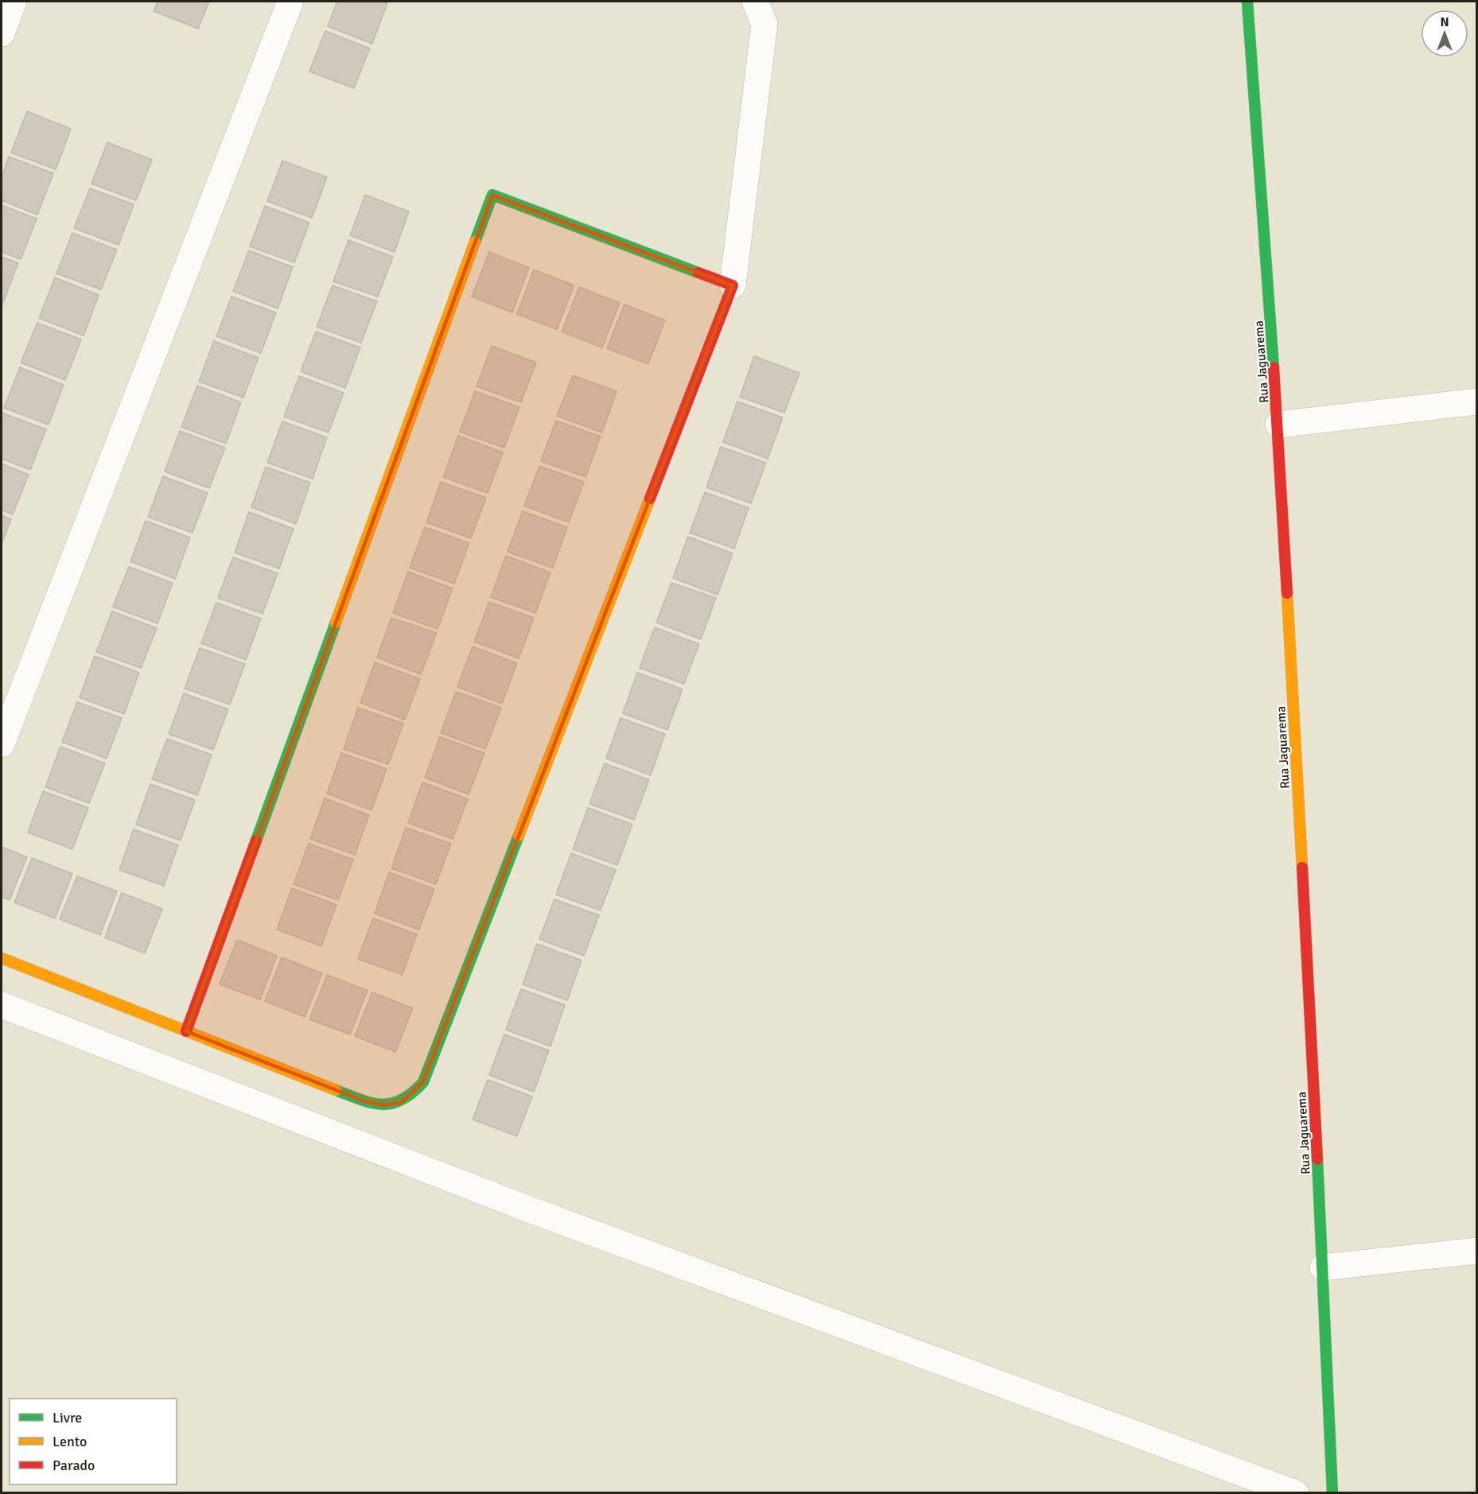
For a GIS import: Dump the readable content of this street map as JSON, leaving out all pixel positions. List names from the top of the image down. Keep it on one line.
{"streets":{"street":["Rua Jaguarema"]},"legend":["Livre","Lento","Parado"],"north":"top"}
